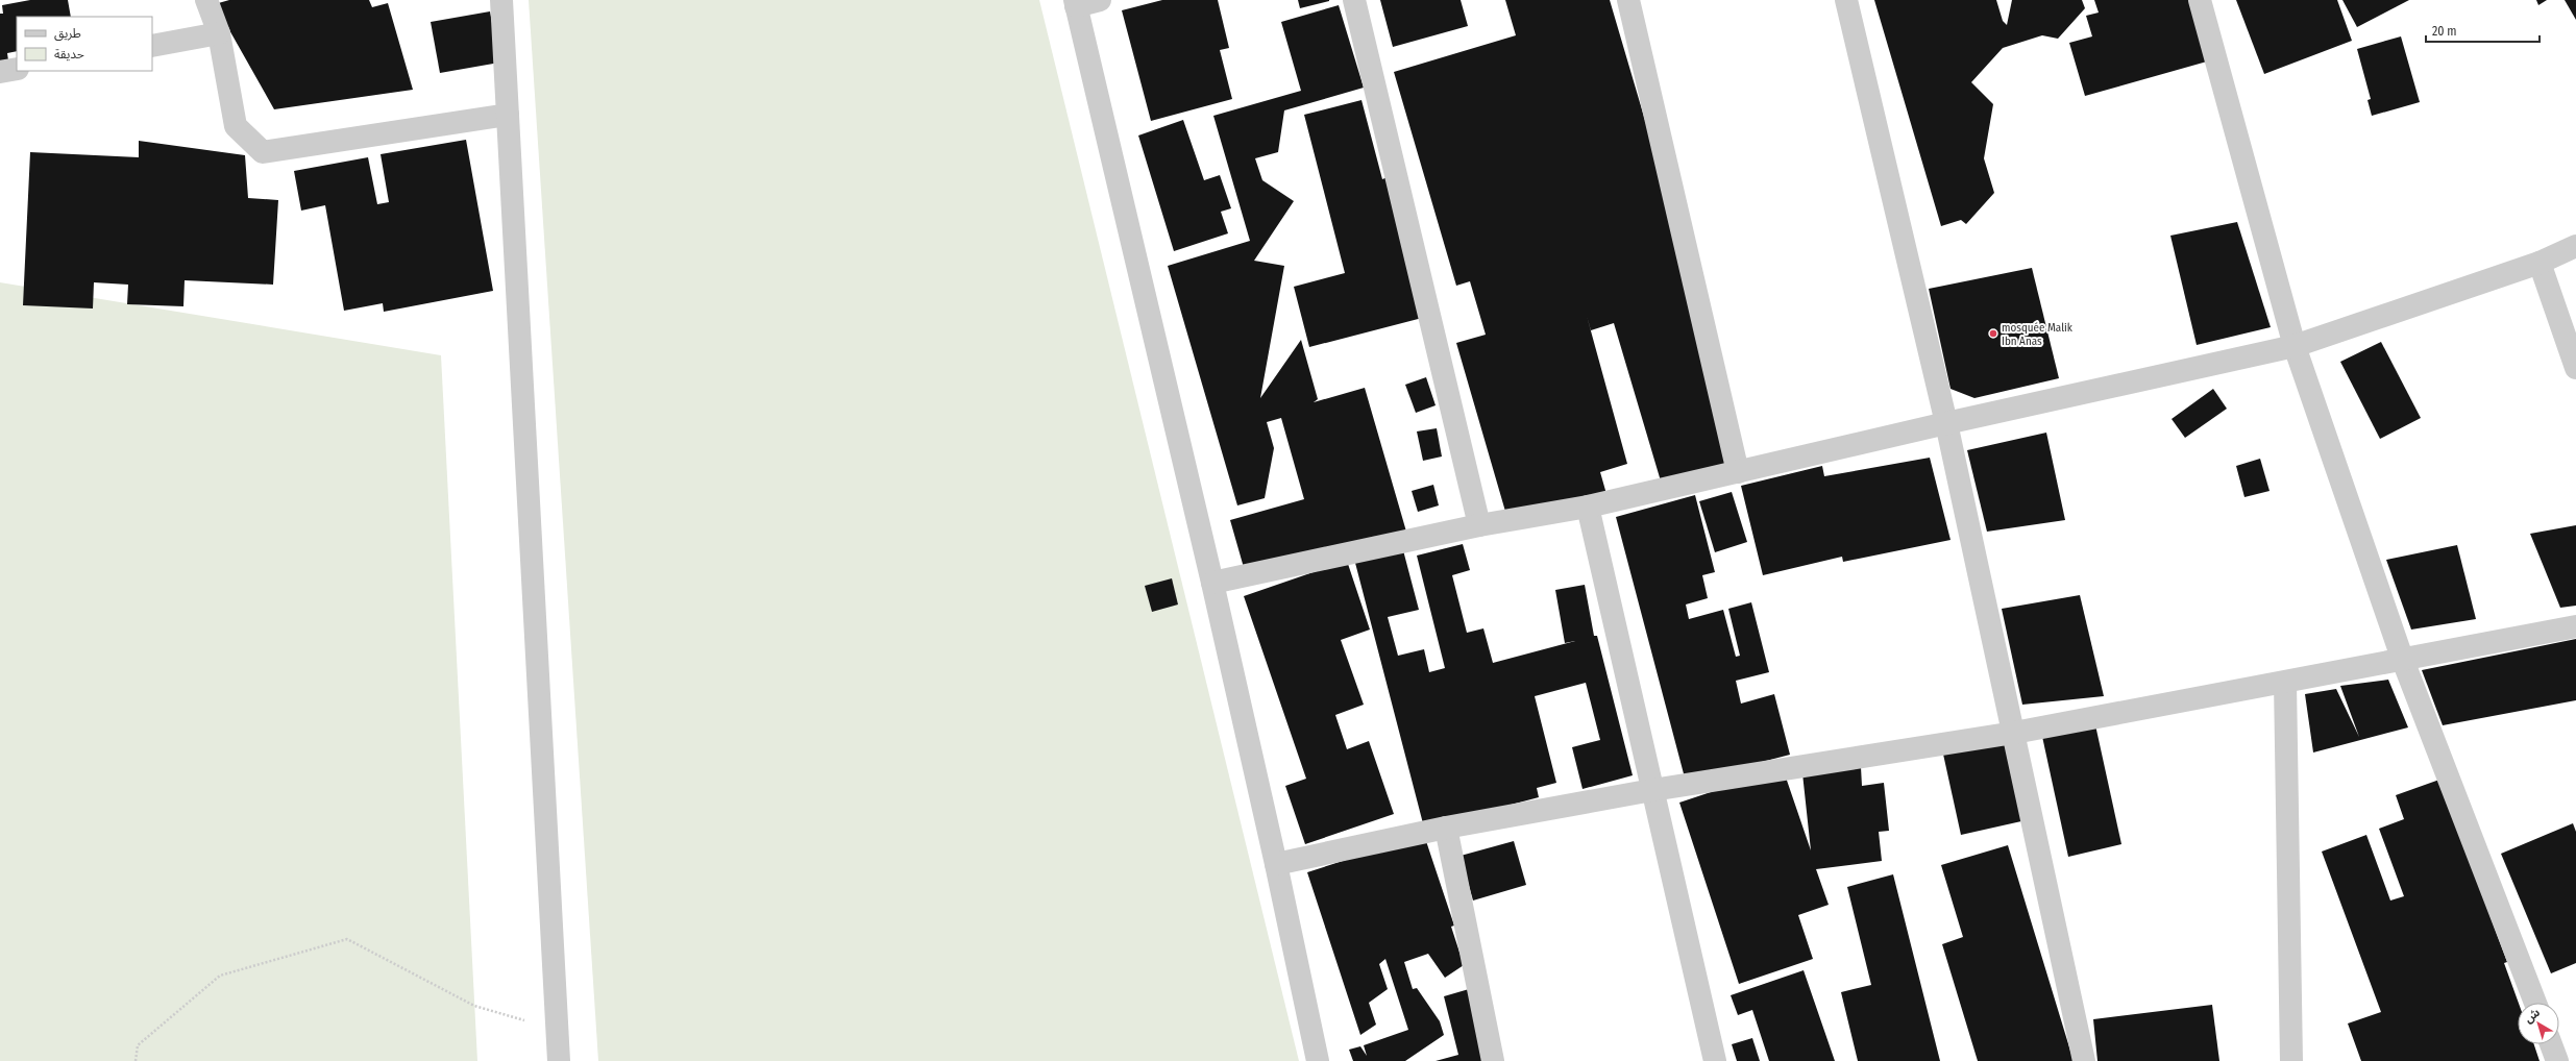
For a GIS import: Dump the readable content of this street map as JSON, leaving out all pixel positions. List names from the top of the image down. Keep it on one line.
{"places":["mosquée Malik Ibn Anas"],"legend":["طريق","حديقة"],"scale_bar":"20 m","north":"top left"}
